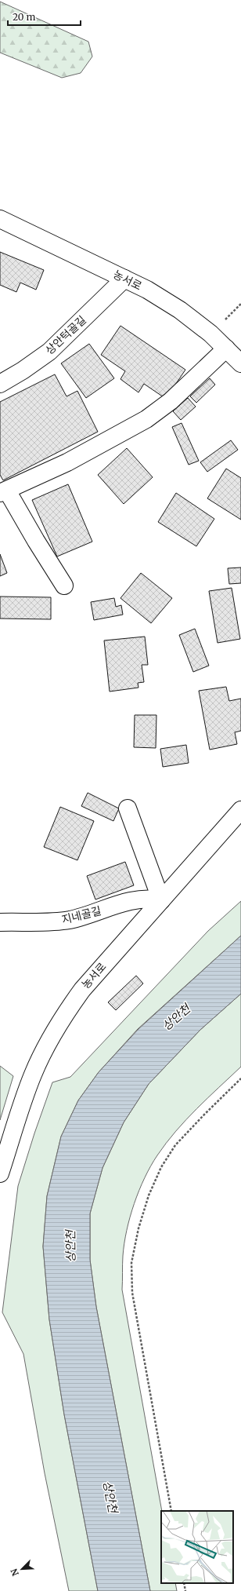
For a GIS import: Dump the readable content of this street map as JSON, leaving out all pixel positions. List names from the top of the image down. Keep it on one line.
{"streets":{"street":["농서로","상안턱골길","지네골길"]},"crossings":[["농서로","상안턱골길"],["농서로","지네골길"]],"water":["상안천"],"scale_bar":"20 m","north":"bottom left"}
